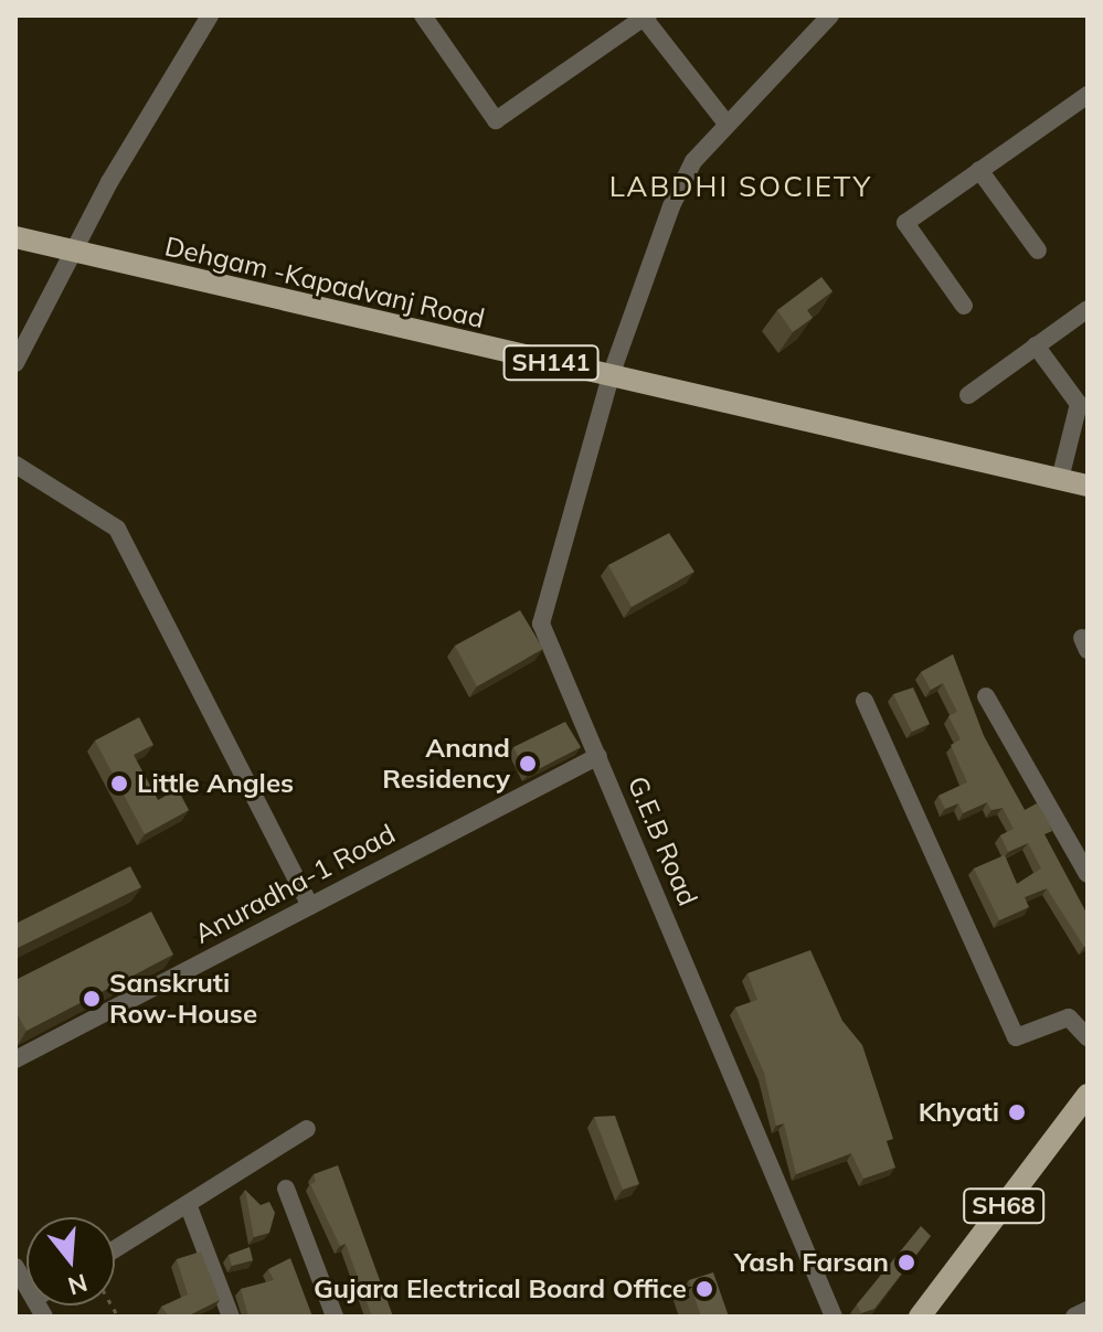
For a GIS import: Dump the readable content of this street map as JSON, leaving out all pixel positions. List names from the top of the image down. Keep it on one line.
{"streets":{"main road":["Dehgam -Kapadvanj Road","SH141","SH68"],"street":["G.E.B Road","Anuradha-1 Road"]},"crossings":[["Dehgam -Kapadvanj Road","G.E.B Road"],["G.E.B Road","Anuradha-1 Road"]],"districts":["LABDHI SOCIETY"],"places":["Anand Residency","Little Angles","Sanskruti Row-House","Khyati","Yash Farsan","Gujara Electrical Board Office"],"north":"bottom"}
